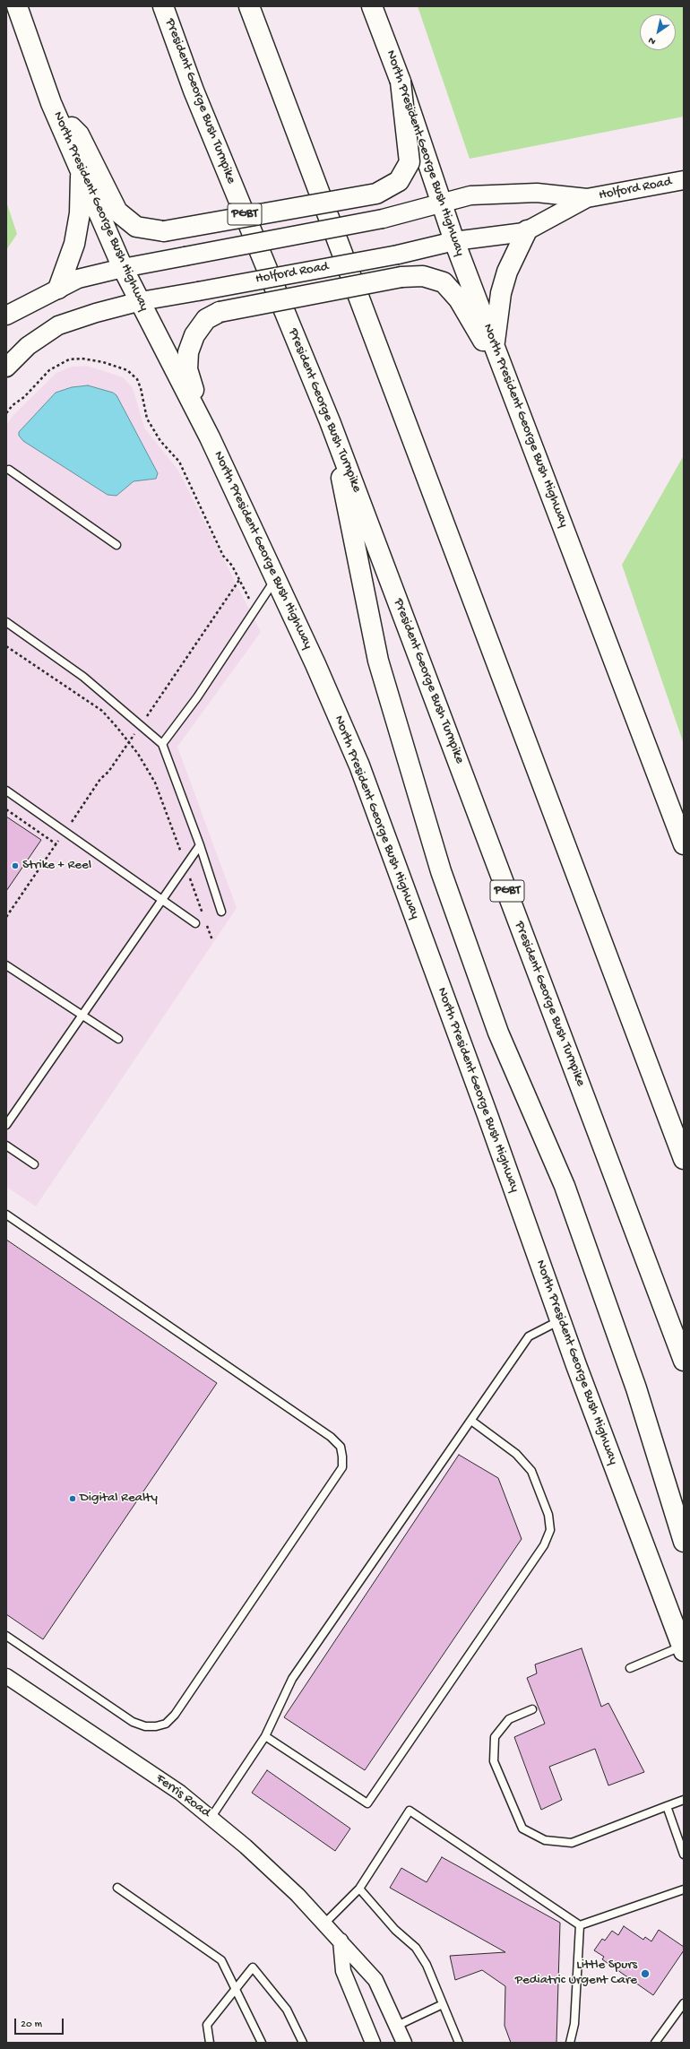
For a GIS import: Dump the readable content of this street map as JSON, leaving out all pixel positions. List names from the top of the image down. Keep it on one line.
{"streets":{"main road":["President George Bush Turnpike","North President George Bush Highway","PGBT"],"street":["Holford Road","Ferris Road"]},"crossings":[["North President George Bush Highway","Holford Road"]],"places":["Strike + Reel","Digital Realty","Little Spurs Pediatric Urgent Care"],"scale_bar":"20 m","north":"bottom left"}
